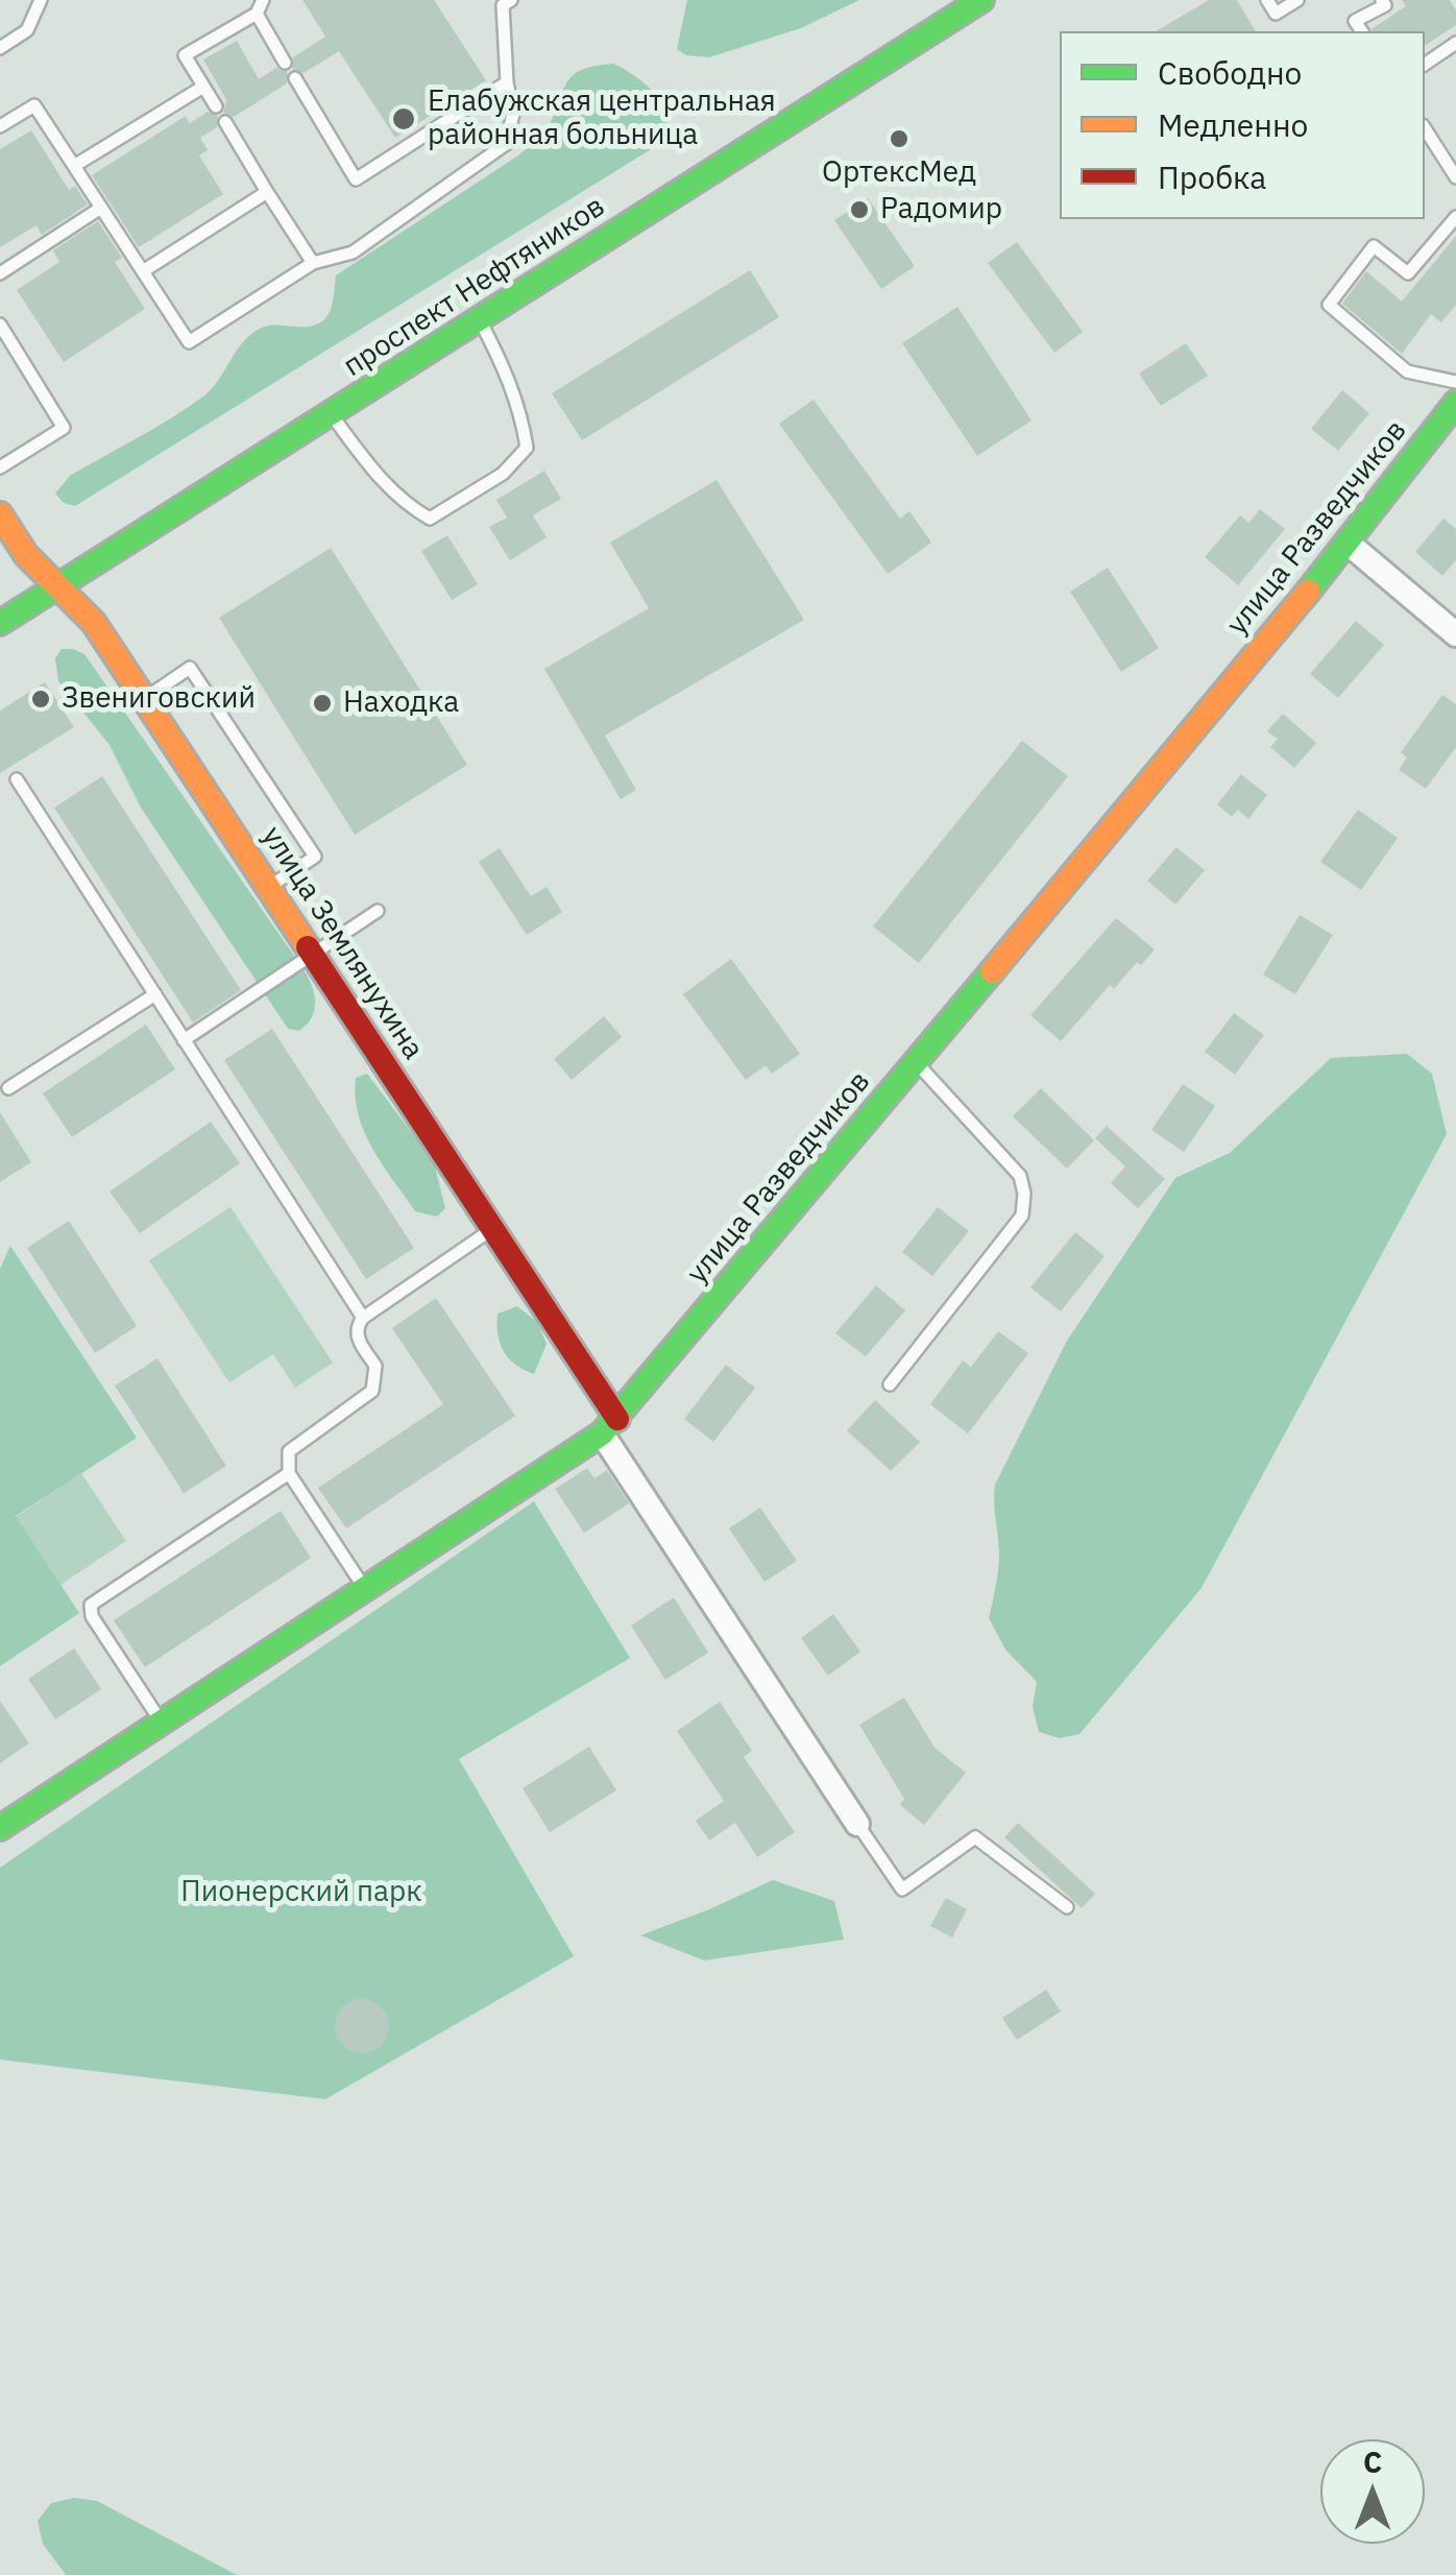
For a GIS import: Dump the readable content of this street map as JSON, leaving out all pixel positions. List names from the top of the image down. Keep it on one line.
{"streets":{"street":["проспект Нефтяников","улица Разведчиков","улица Землянухина"]},"crossings":[["проспект Нефтяников","улица Землянухина"],["улица Разведчиков","улица Землянухина"]],"parks":["Пионерский парк"],"places":["Елабужская центральная районная больница","ОртексМед","Радомир","Звениговский","Находка"],"legend":["Свободно","Медленно","Пробка"],"north":"top"}
